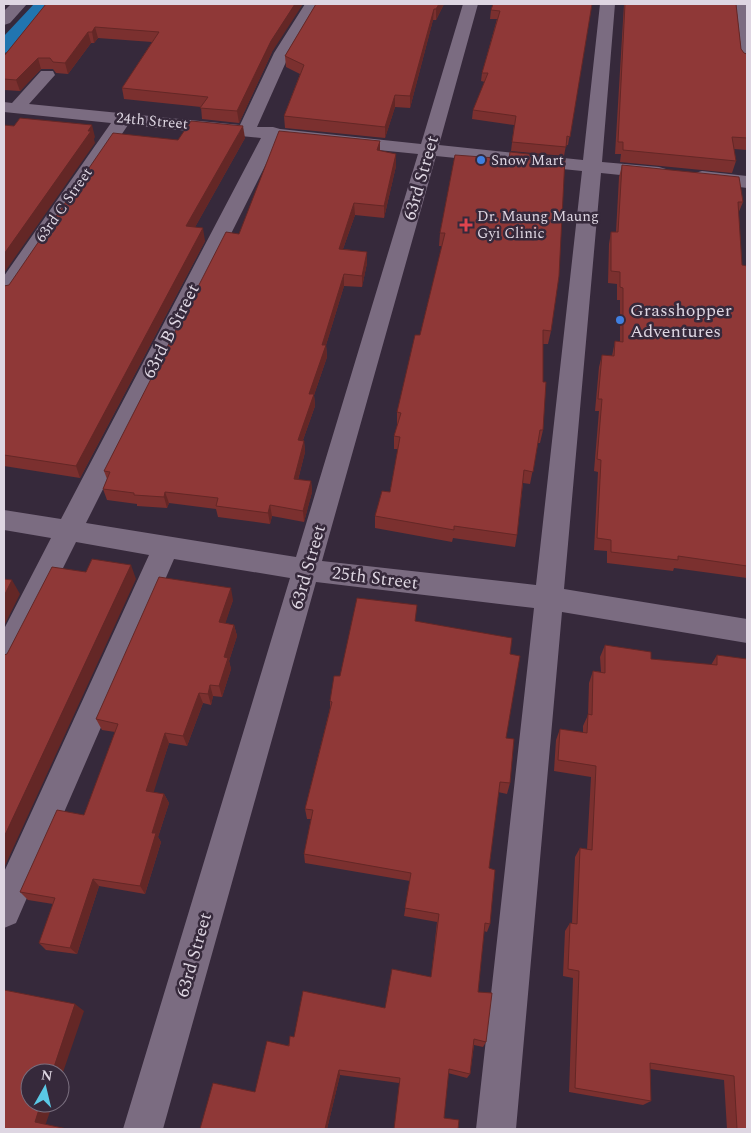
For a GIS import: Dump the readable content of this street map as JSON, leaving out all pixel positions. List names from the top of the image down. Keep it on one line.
{"streets":{"street":["24th Street","63rd Street","63rd C Street","63rd B Street","25th Street"]},"crossings":[["24th Street","63rd Street"],["24th Street","63rd C Street"],["24th Street","63rd B Street"],["63rd Street","25th Street"],["63rd B Street","25th Street"]],"places":{"other":["Snow Mart","Grasshopper Adventures"],"health":["Dr. Maung Maung Gyi Clinic"]},"north":"top"}
